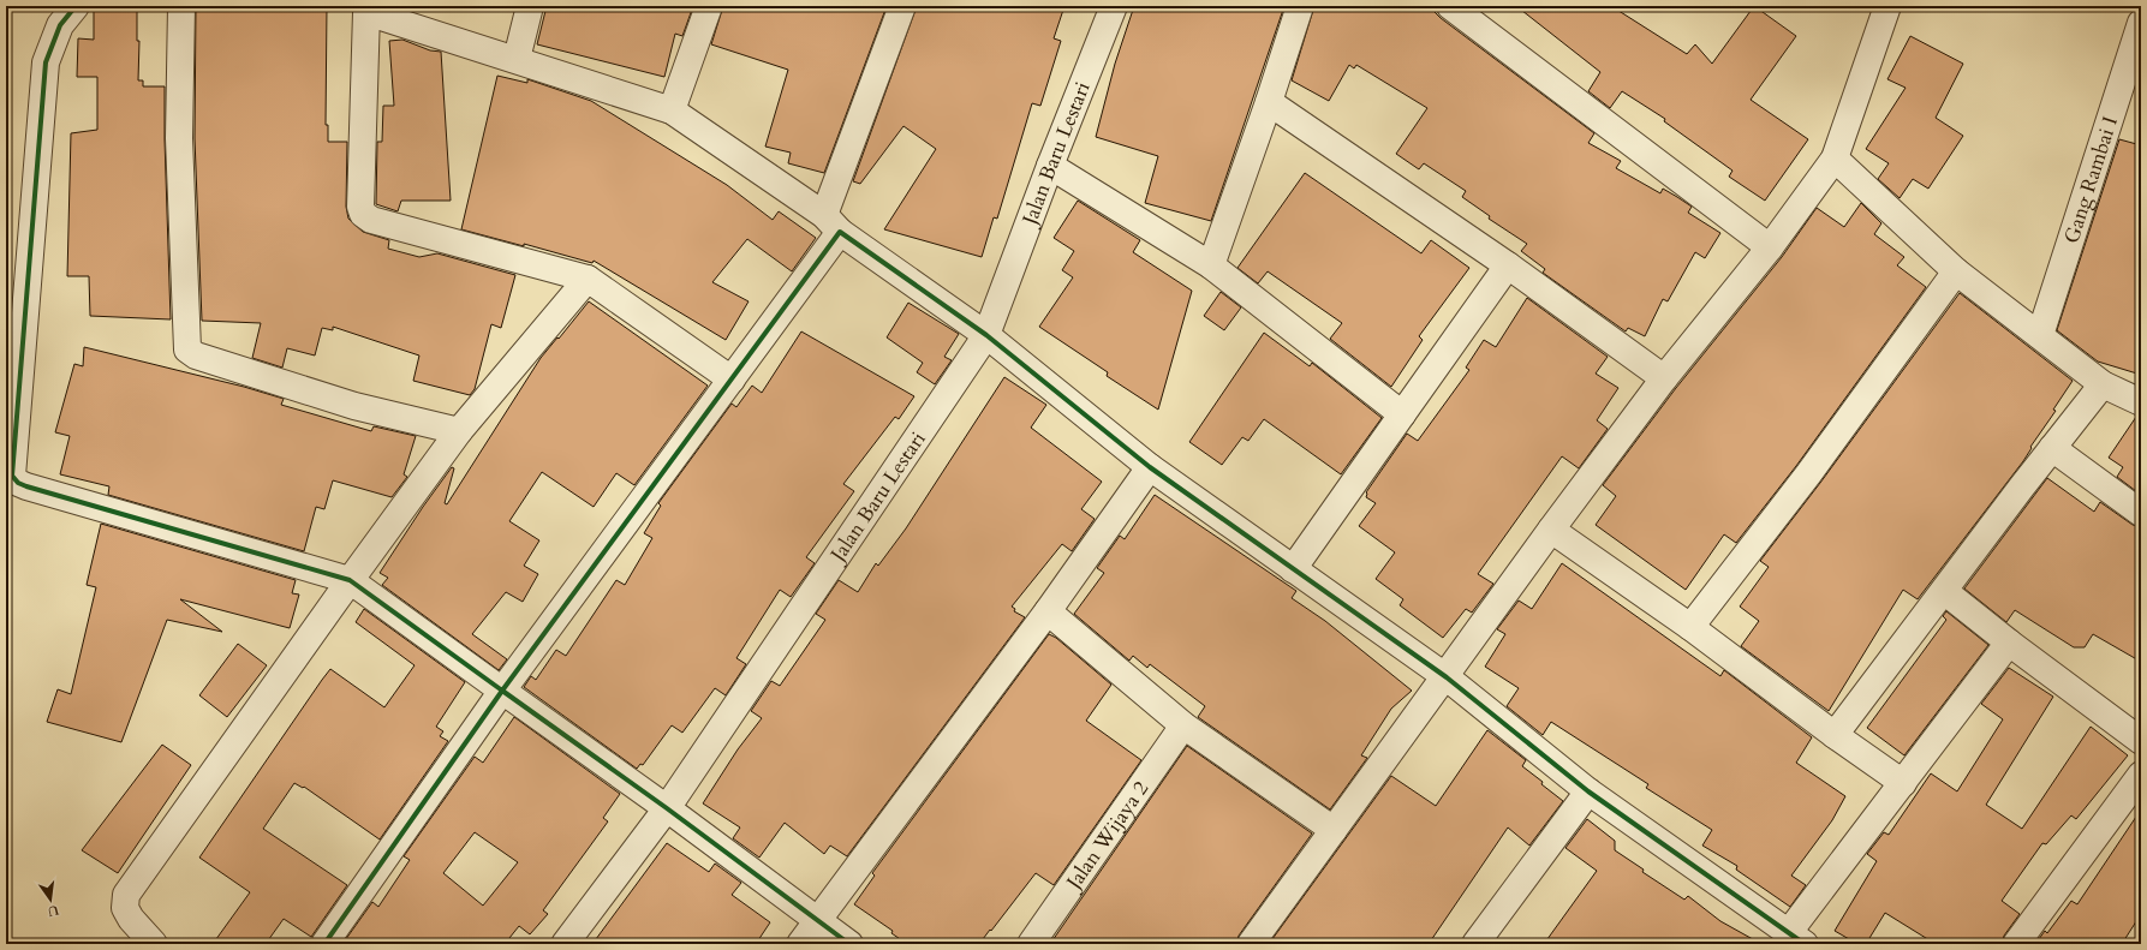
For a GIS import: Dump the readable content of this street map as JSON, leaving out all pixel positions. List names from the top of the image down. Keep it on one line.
{"streets":{"street":["Jalan Baru Lestari","Gang Rambai I","Jalan Wijaya 2"]},"north":"bottom"}
